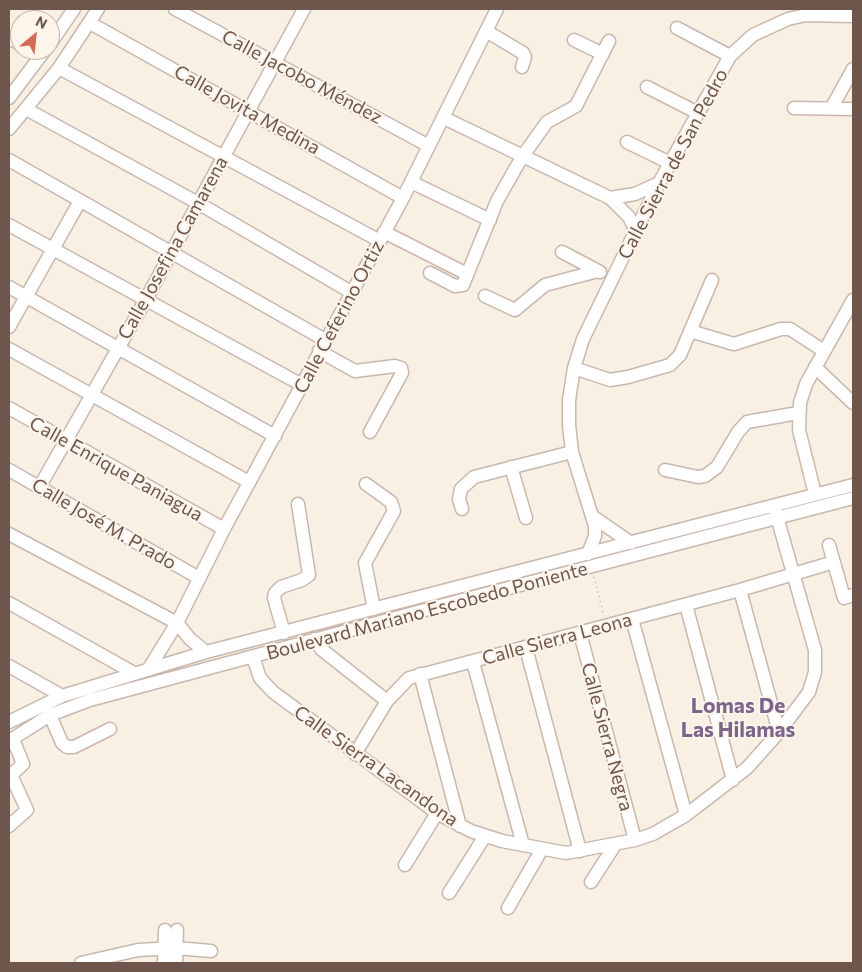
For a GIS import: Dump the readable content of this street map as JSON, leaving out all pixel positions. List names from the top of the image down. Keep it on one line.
{"streets":{"street":["Calle Jacobo Méndez","Calle Jovita Medina","Calle Sierra de San Pedro","Calle Josefina Camarena","Calle Ceferino Ortiz","Calle Enrique Paniagua","Calle José M. Prado","Boulevard Mariano Escobedo Poniente","Calle Sierra Leona","Calle Sierra Negra","Calle Sierra Lacandona"]},"crossings":[["Calle Jacobo Méndez","Calle Josefina Camarena"],["Calle Jacobo Méndez","Calle Ceferino Ortiz"],["Calle Jovita Medina","Calle Josefina Camarena"],["Calle Jovita Medina","Calle Ceferino Ortiz"],["Calle Sierra de San Pedro","Boulevard Mariano Escobedo Poniente"],["Calle Josefina Camarena","Calle Enrique Paniagua"],["Calle Josefina Camarena","Calle José M. Prado"],["Calle Ceferino Ortiz","Calle Enrique Paniagua"],["Calle Ceferino Ortiz","Calle José M. Prado"],["Calle Ceferino Ortiz","Boulevard Mariano Escobedo Poniente"],["Boulevard Mariano Escobedo Poniente","Calle Sierra Lacandona"],["Calle Sierra Leona","Calle Sierra Negra"],["Calle Sierra Leona","Calle Sierra Lacandona"],["Calle Sierra Negra","Calle Sierra Lacandona"]],"districts":["Lomas De Las Hilamas"],"north":"top right"}
